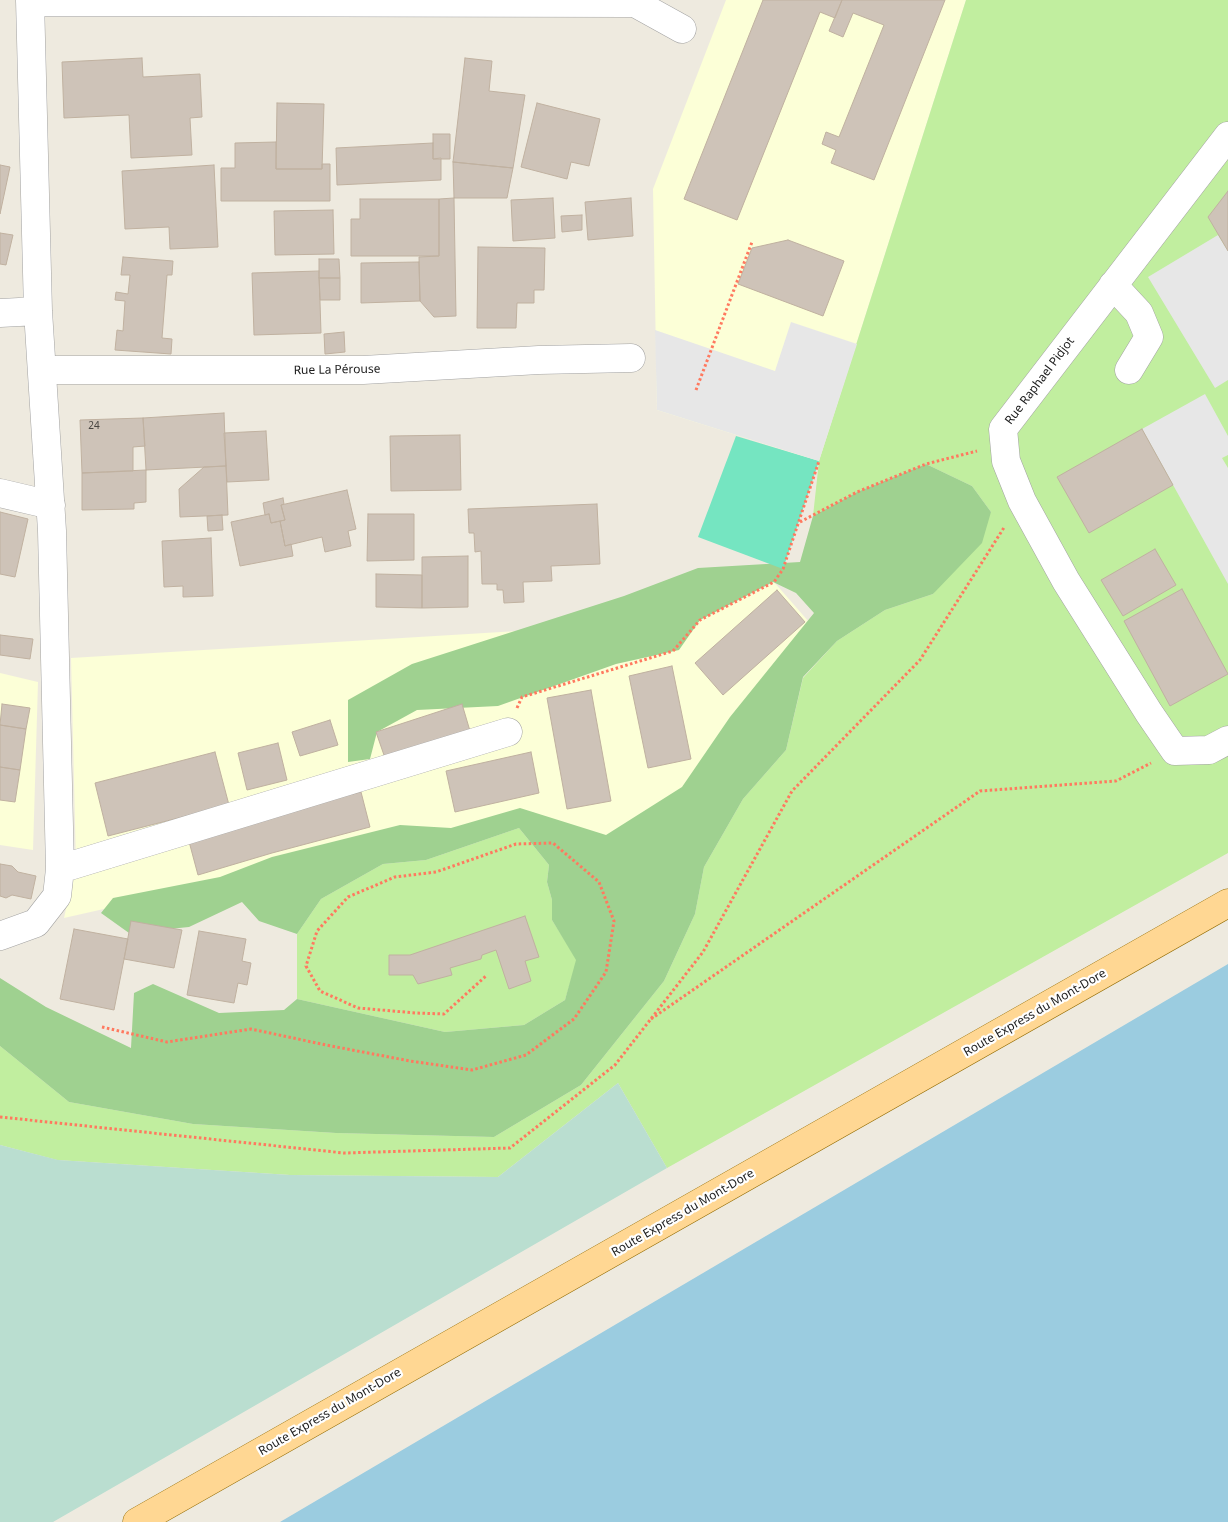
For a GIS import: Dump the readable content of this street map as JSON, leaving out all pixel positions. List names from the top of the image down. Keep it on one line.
{"streets":{"main road":["Route Express du Mont-Dore"],"street":["Rue La Pérouse","Rue Raphael Pidjot"]},"house_numbers":["24"]}
